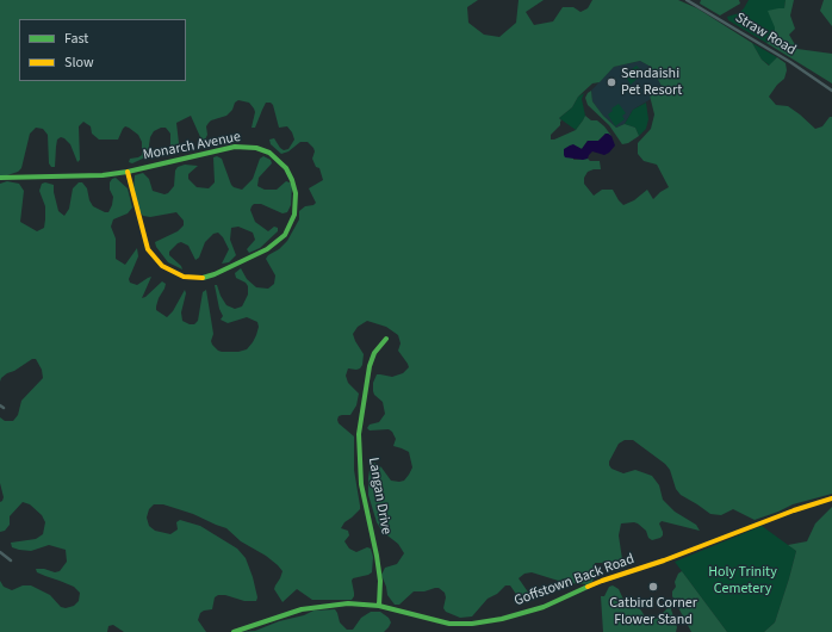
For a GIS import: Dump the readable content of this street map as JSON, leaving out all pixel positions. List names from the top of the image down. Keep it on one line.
{"streets":{"street":["Straw Road","Monarch Avenue","Langan Drive","Goffstown Back Road"]},"crossings":[["Langan Drive","Goffstown Back Road"]],"parks":["Holy Trinity Cemetery"],"places":["Sendaishi Pet Resort","Catbird Corner Flower Stand"],"legend":["Fast","Slow"]}
